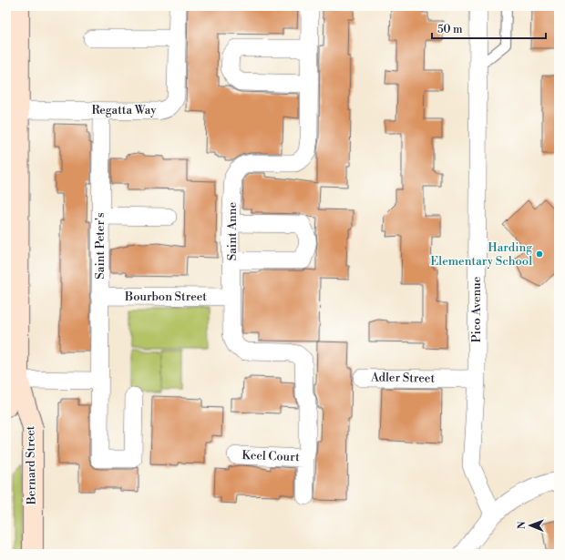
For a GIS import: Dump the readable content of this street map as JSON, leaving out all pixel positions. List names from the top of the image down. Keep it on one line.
{"streets":{"street":["Regatta Way","Saint Anne","Saint Peter's","Bourbon Street","Pico Avenue","Adler Street","Keel Court","Bernard Street"]},"crossings":[["Regatta Way","Saint Peter's"],["Regatta Way","Bernard Street"],["Saint Anne","Bourbon Street"],["Saint Anne","Keel Court"],["Saint Peter's","Bourbon Street"],["Pico Avenue","Adler Street"]],"places":["Harding Elementary School"],"scale_bar":"50 m","north":"left"}
